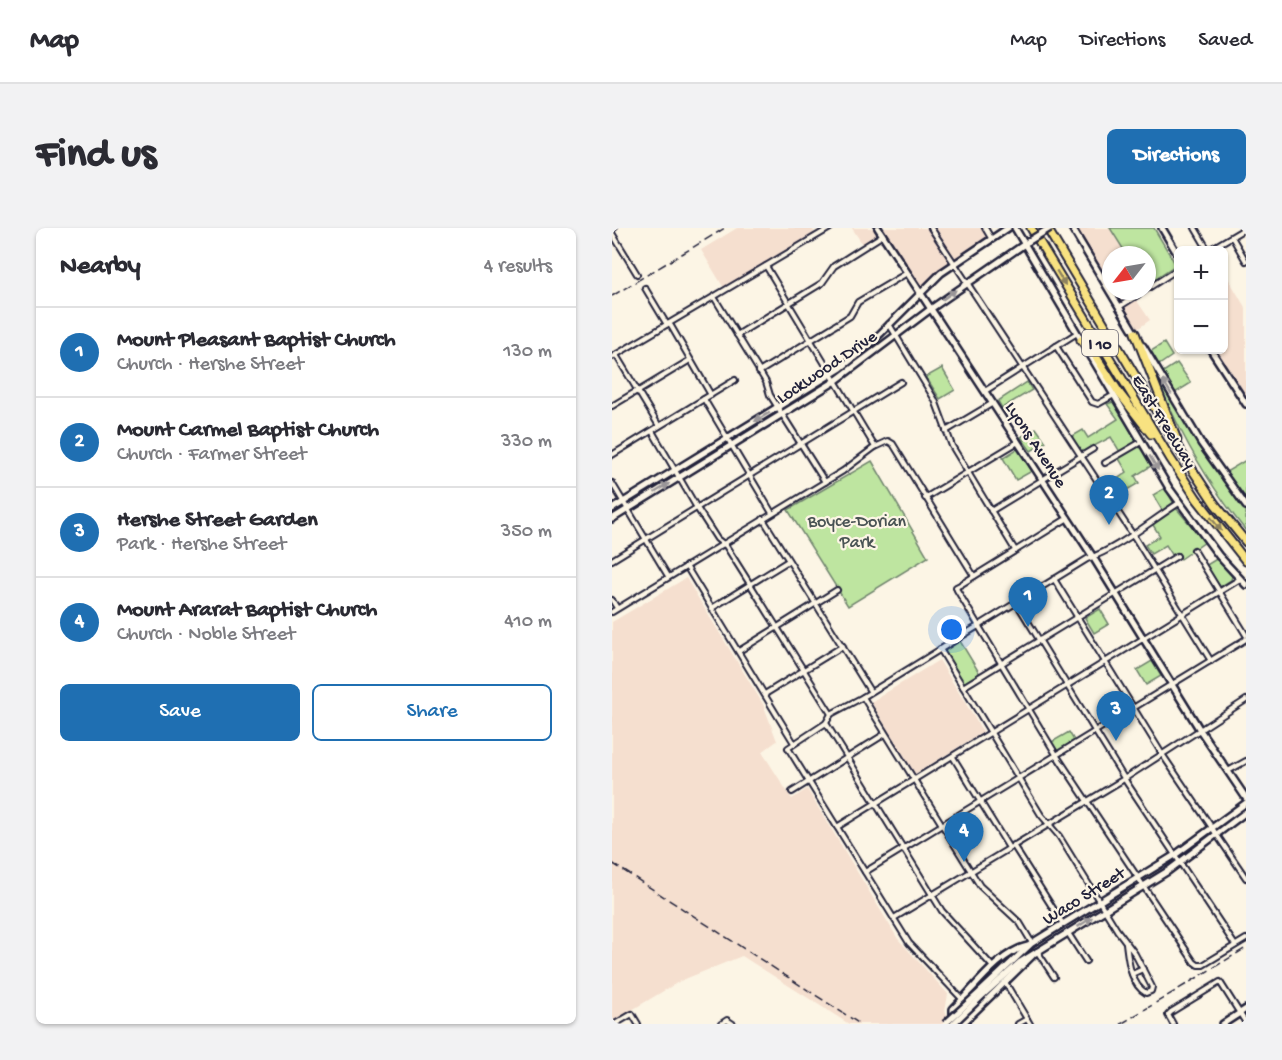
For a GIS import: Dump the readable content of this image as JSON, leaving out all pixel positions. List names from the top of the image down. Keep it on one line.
{"streets":{"highway":["I 10","East Freeway"],"main road":["Lockwood Drive","Lyons Avenue","Waco Street"]},"crossings":[["Lockwood Drive","East Freeway"],["Lockwood Drive","Lyons Avenue"],["Lyons Avenue","Waco Street"]],"parks":["Boyce-Dorian Park"],"north":"bottom left","page":{"header":"Map","nav":["Map","Directions","Saved"],"buttons":["Directions",["Save","Share"]],"title":"Find us","heading":["Nearby","4 results"],"map_buttons":["+","−"],"list":[{"mark":"1","name":"Mount Pleasant Baptist Church","note":"Church · Hershe Street","value":"130 m"},{"mark":"2","name":"Mount Carmel Baptist Church","note":"Church · Farmer Street","value":"330 m"},{"mark":"3","name":"Hershe Street Garden","note":"Park · Hershe Street","value":"350 m"},{"mark":"4","name":"Mount Ararat Baptist Church","note":"Church · Noble Street","value":"410 m"}],"pins":["2","1","3","4"]}}
